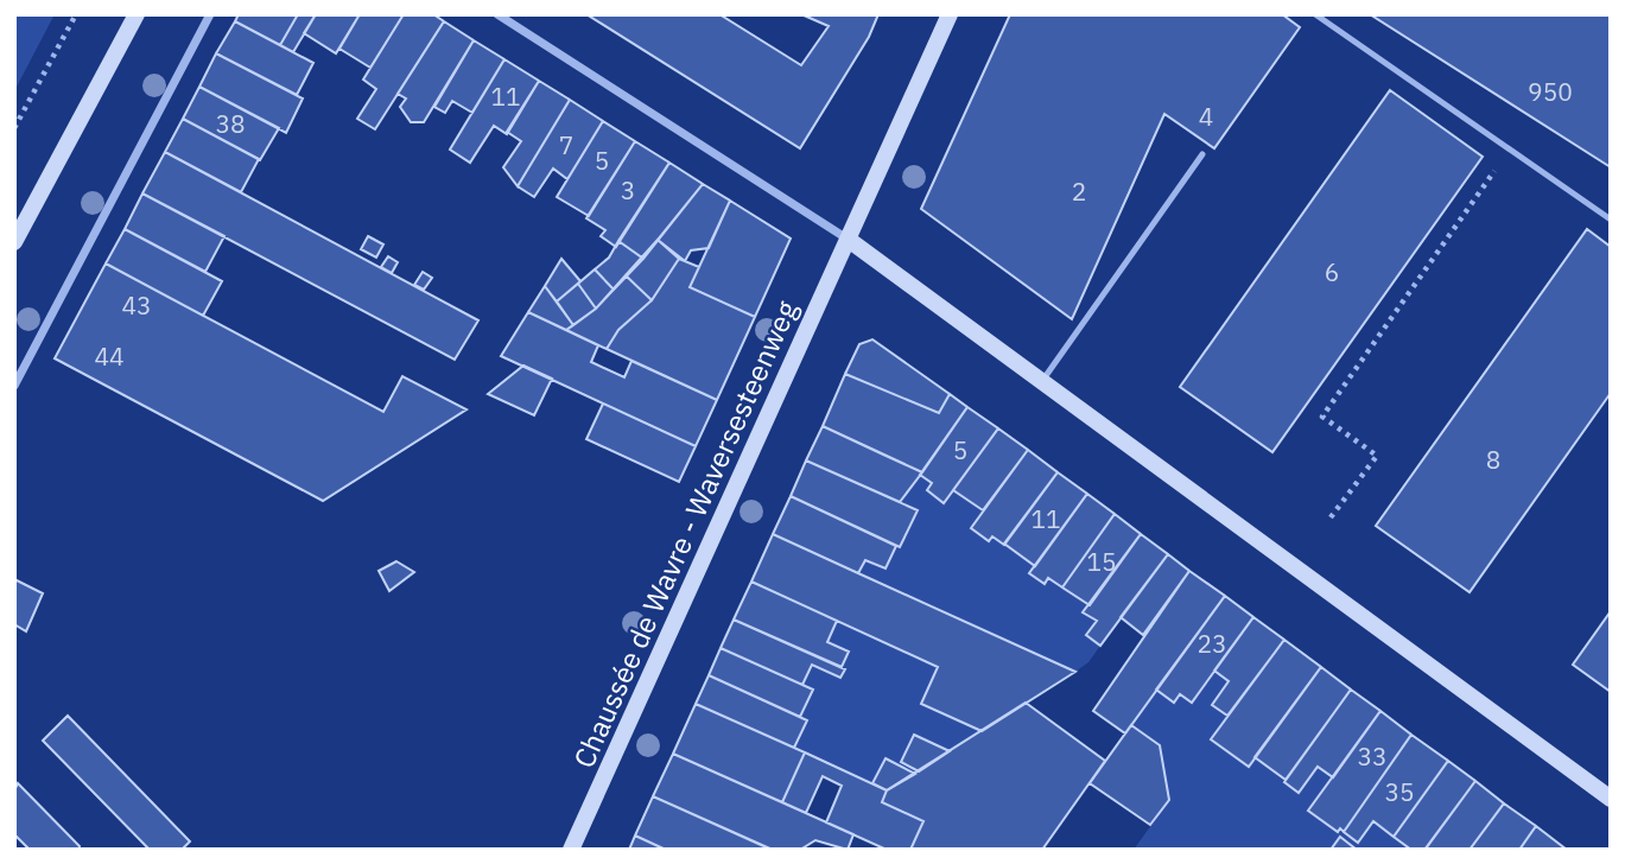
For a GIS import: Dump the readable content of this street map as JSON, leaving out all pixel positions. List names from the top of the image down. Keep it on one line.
{"streets":{"main road":["Chaussée de Wavre - Waversesteenweg"]},"house_numbers":["950","11","4","38","7","5","3","2","6","43","44","5","8","11","15","23","33","35"]}
